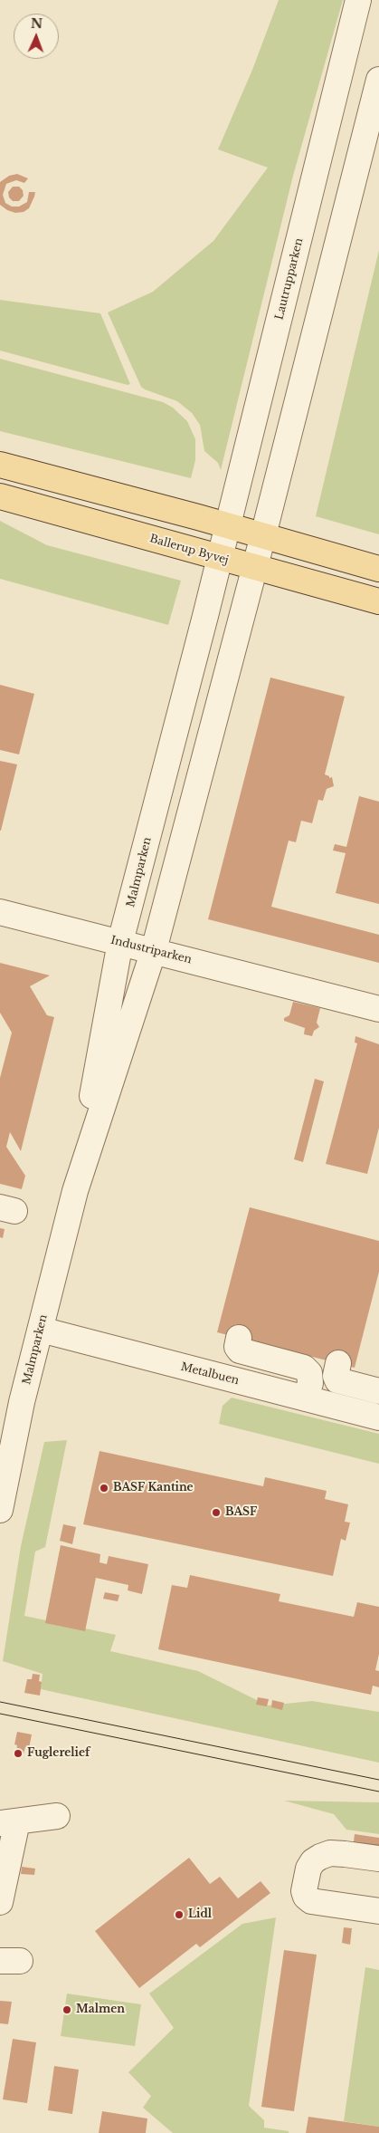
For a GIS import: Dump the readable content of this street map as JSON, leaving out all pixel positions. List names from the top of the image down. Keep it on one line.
{"streets":{"main road":["Ballerup Byvej"],"street":["Lautrupparken","Malmparken","Industriparken","Metalbuen"]},"crossings":[["Lautrupparken","Ballerup Byvej"],["Lautrupparken","Malmparken"],["Ballerup Byvej","Malmparken"],["Malmparken","Industriparken"],["Malmparken","Metalbuen"]],"places":["BASF Kantine","BASF","Fuglerelief","Lidl","Malmen"],"north":"top"}
